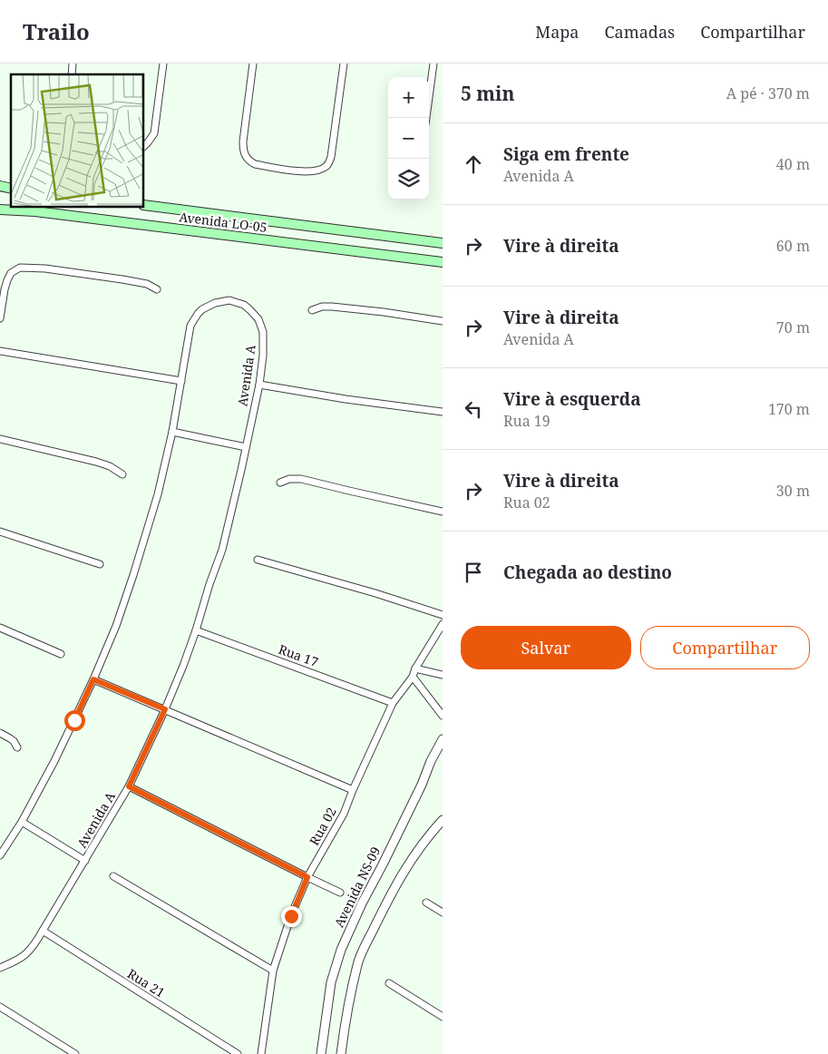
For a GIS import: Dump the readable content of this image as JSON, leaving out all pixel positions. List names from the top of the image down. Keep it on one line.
{"streets":{"main road":["Avenida LO-05"],"street":["Avenida A","Rua 17","Rua 02","Avenida NS-09","Rua 21"]},"crossings":[["Avenida A","Rua 17"],["Avenida A","Rua 21"],["Rua 17","Rua 02"]],"page":{"header":"Trailo","nav":["Mapa","Camadas","Compartilhar"],"heading":["5 min","A pé · 370 m"],"map_buttons":["+","−"],"list":[["Siga em frente","Avenida A","40 m"],["Vire à direita","60 m"],["Vire à direita","Avenida A","70 m"],["Vire à esquerda","Rua 19","170 m"],["Vire à direita","Rua 02","30 m"],"Chegada ao destino"],"buttons":["Salvar","Compartilhar"]}}
